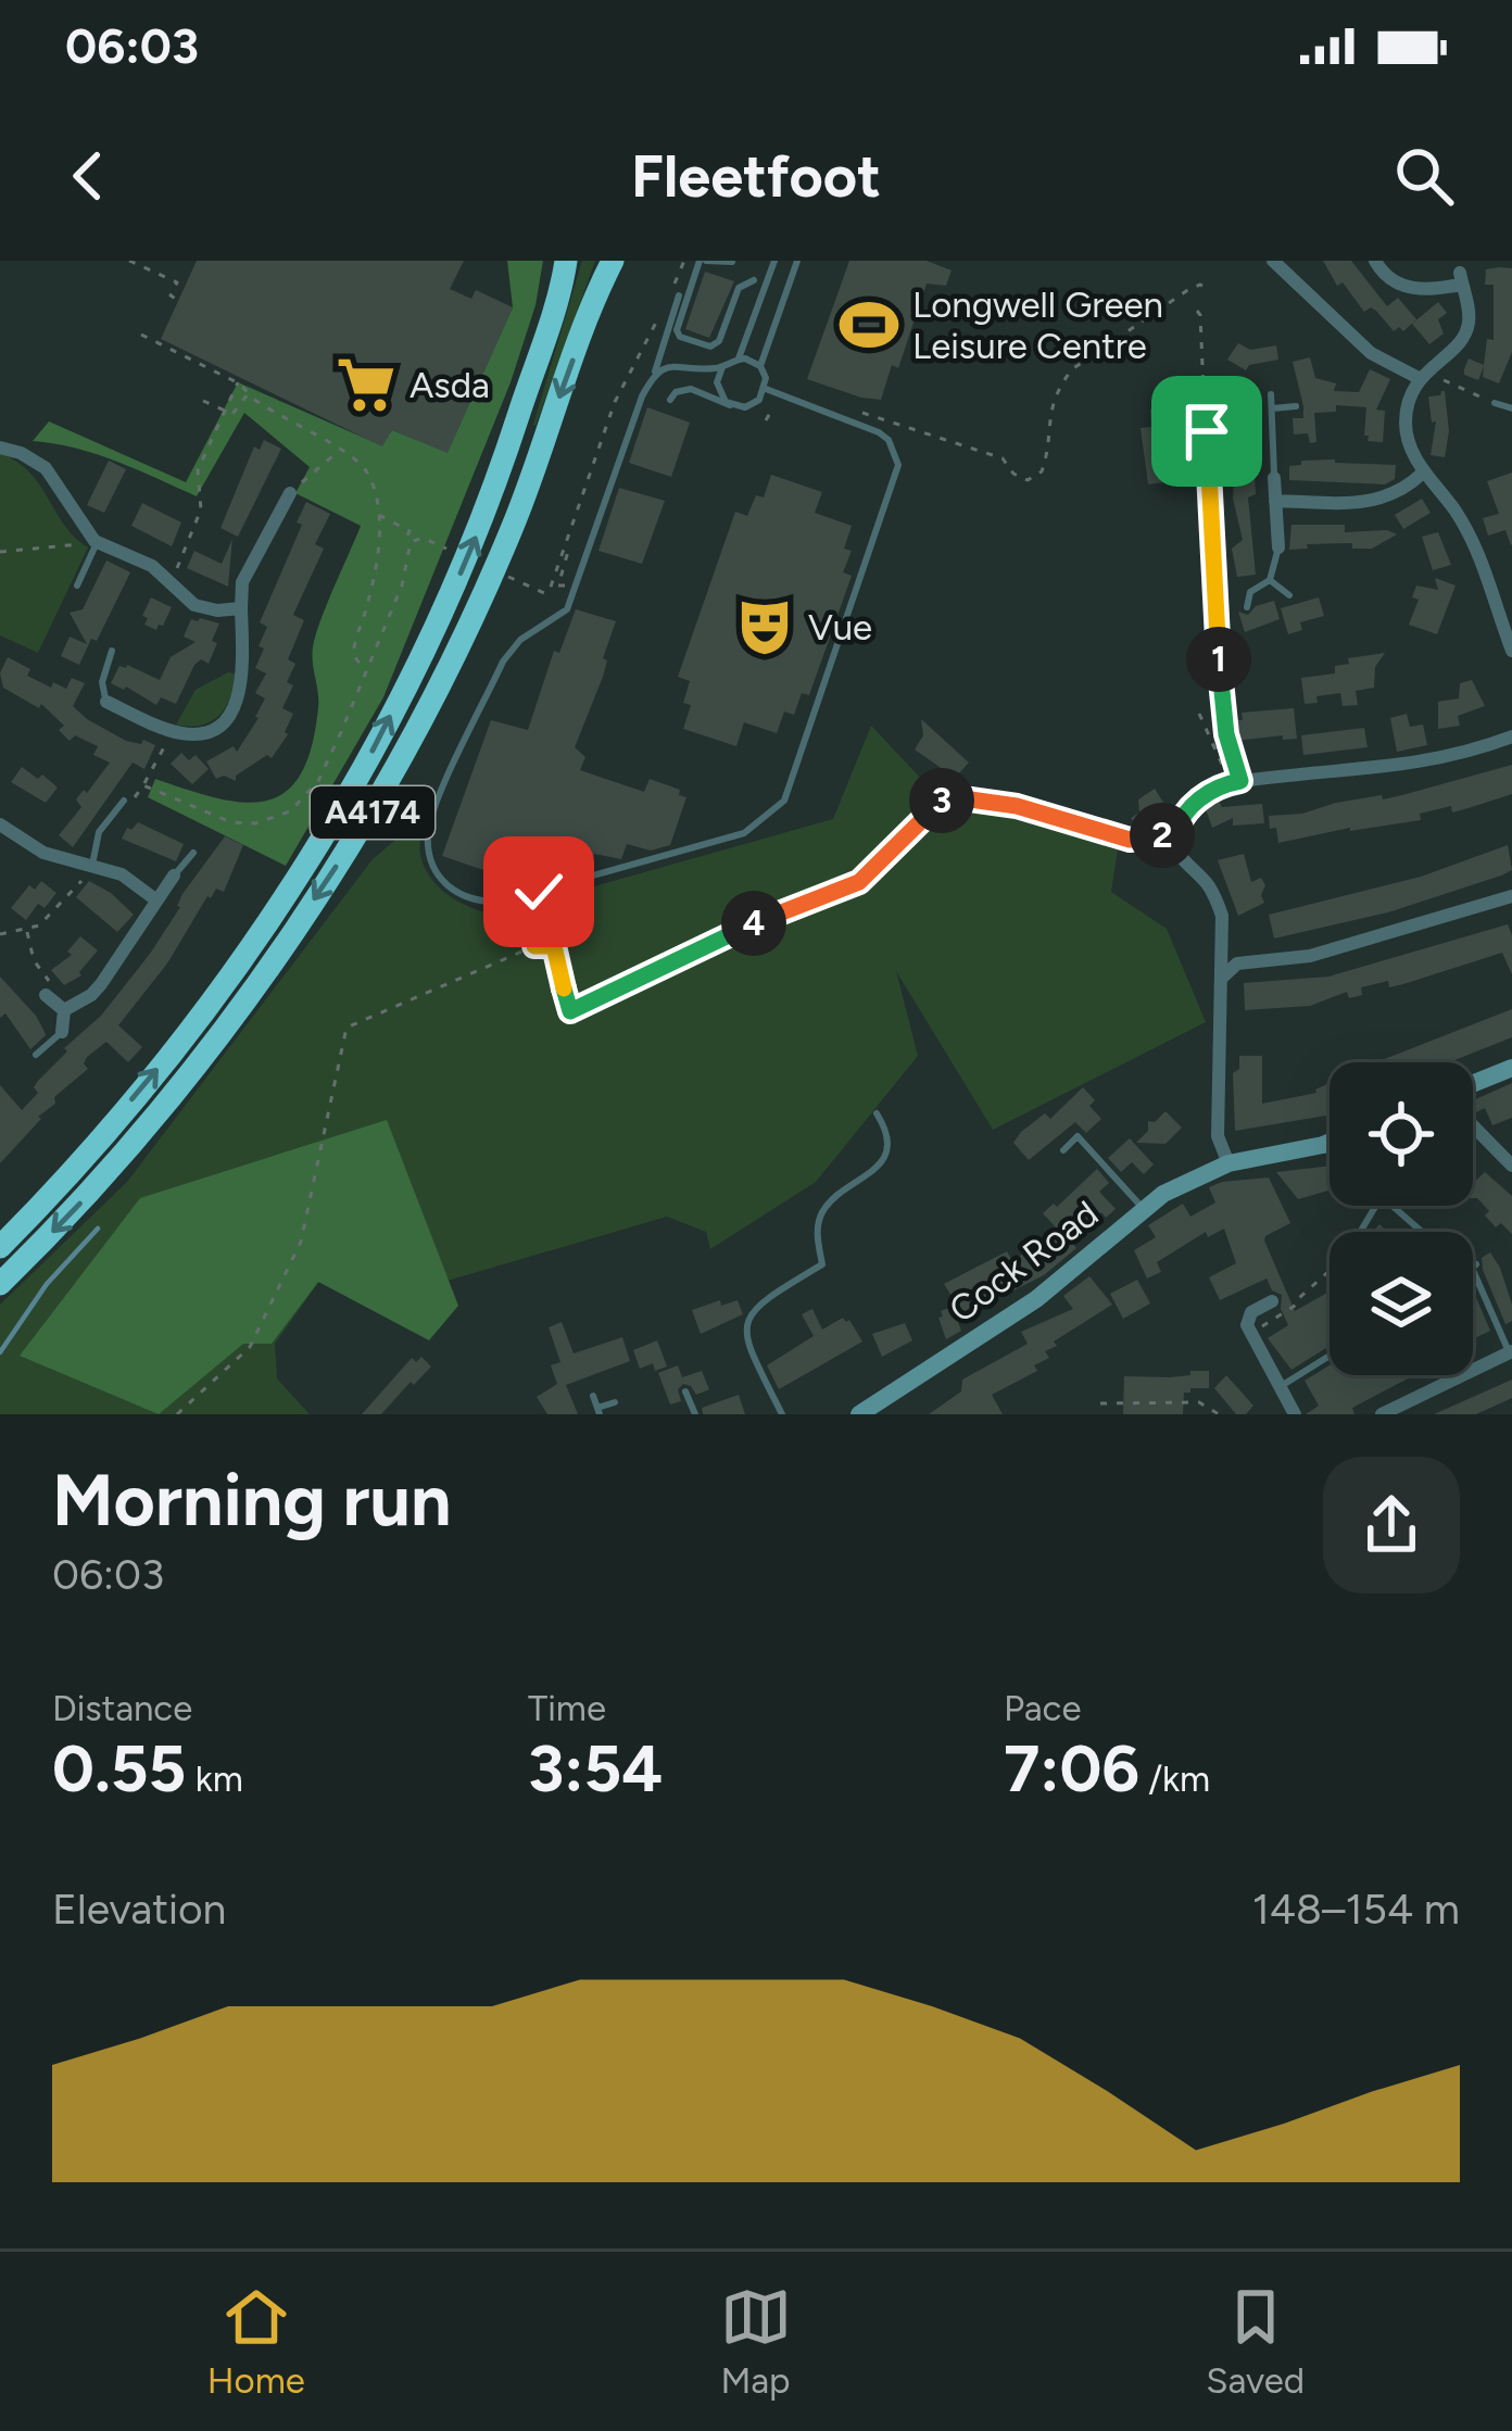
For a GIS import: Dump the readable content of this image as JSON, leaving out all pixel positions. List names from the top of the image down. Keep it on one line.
{"streets":{"highway":["A4174"],"street":["Cock Road"]},"places":{"sports":["Longwell Green Leisure Centre"],"supermarket":["Asda"],"theatre":["Vue"]},"page":{"status":"06:03","header":"Fleetfoot","pins":["1","3","2","4"],"heading":["Morning run","06:03"],"stats":[["Distance","0.55 km"],["Time","3:54"],["Pace","7:06 /km"]],"chart":["Elevation","148–154 m"],"tabs":["Home","Map","Saved"]}}
